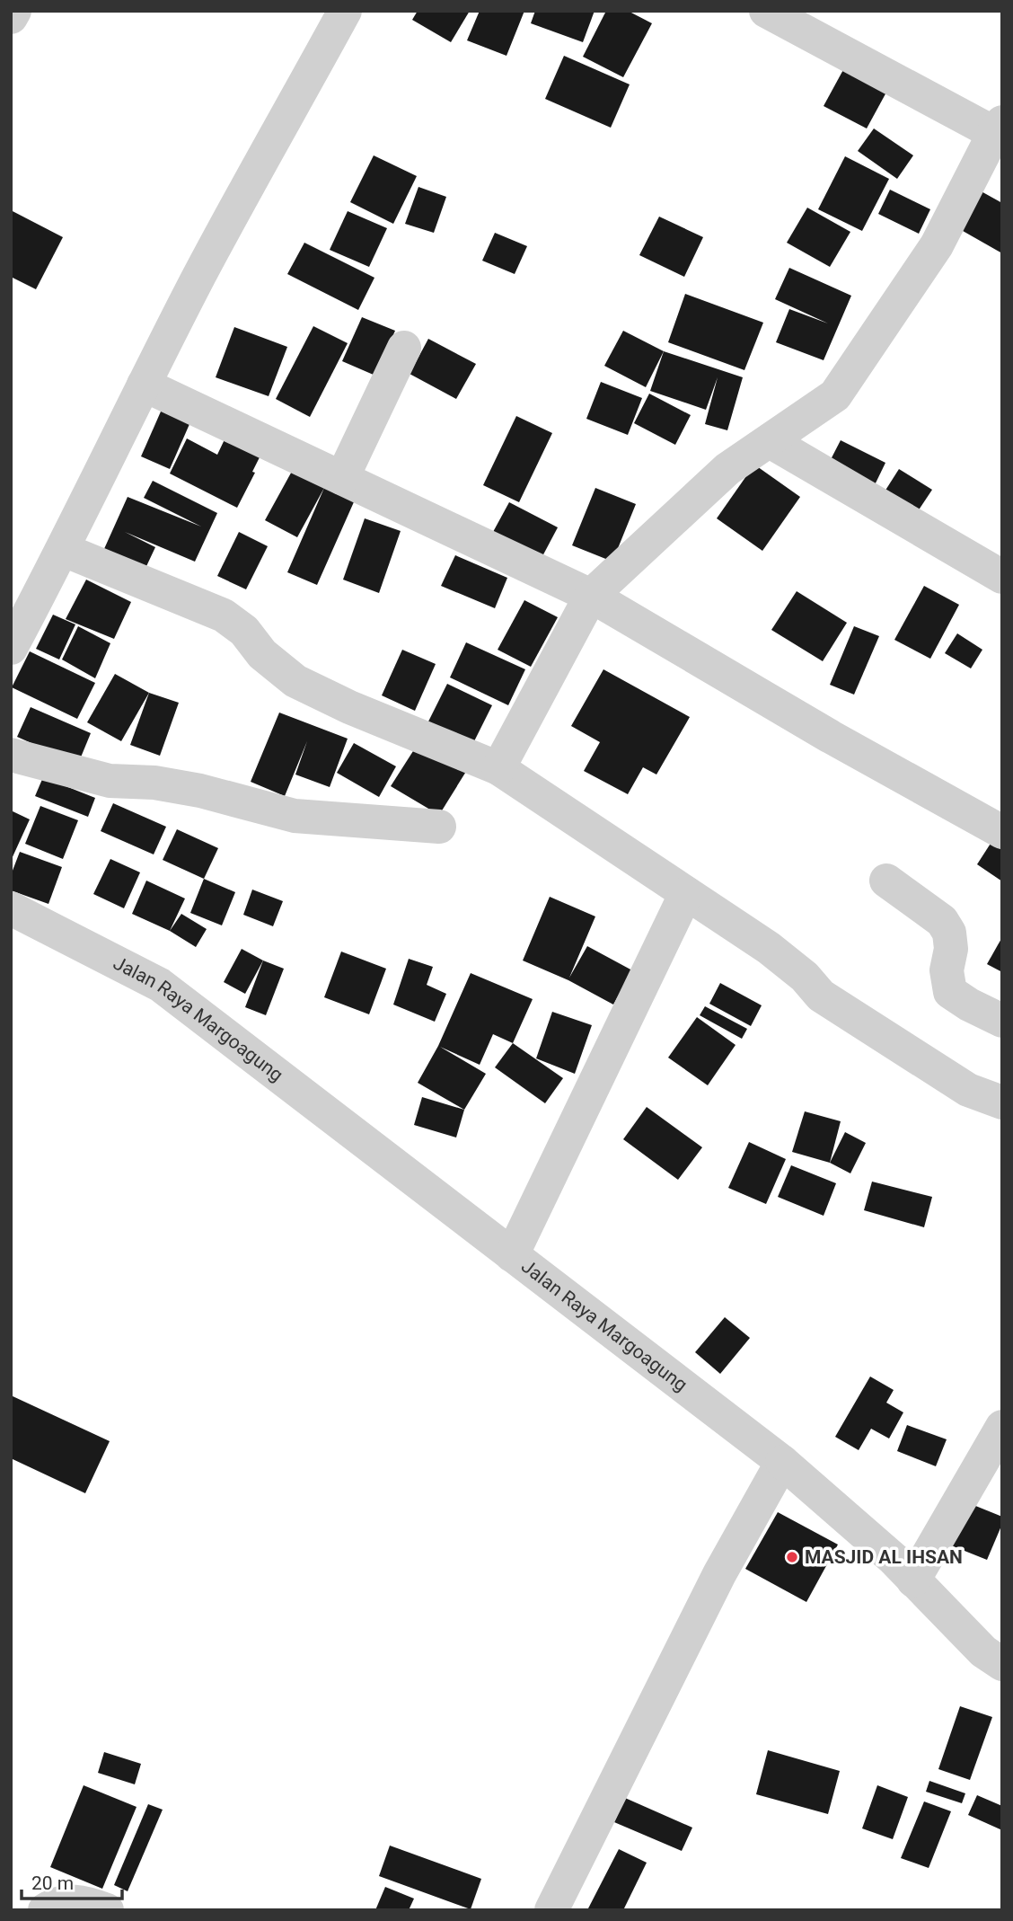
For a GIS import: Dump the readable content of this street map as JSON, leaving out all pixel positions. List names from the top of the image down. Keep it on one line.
{"streets":{"street":["Jalan Raya Margoagung"]},"places":["MASJID AL IHSAN"],"scale_bar":"20 m"}
